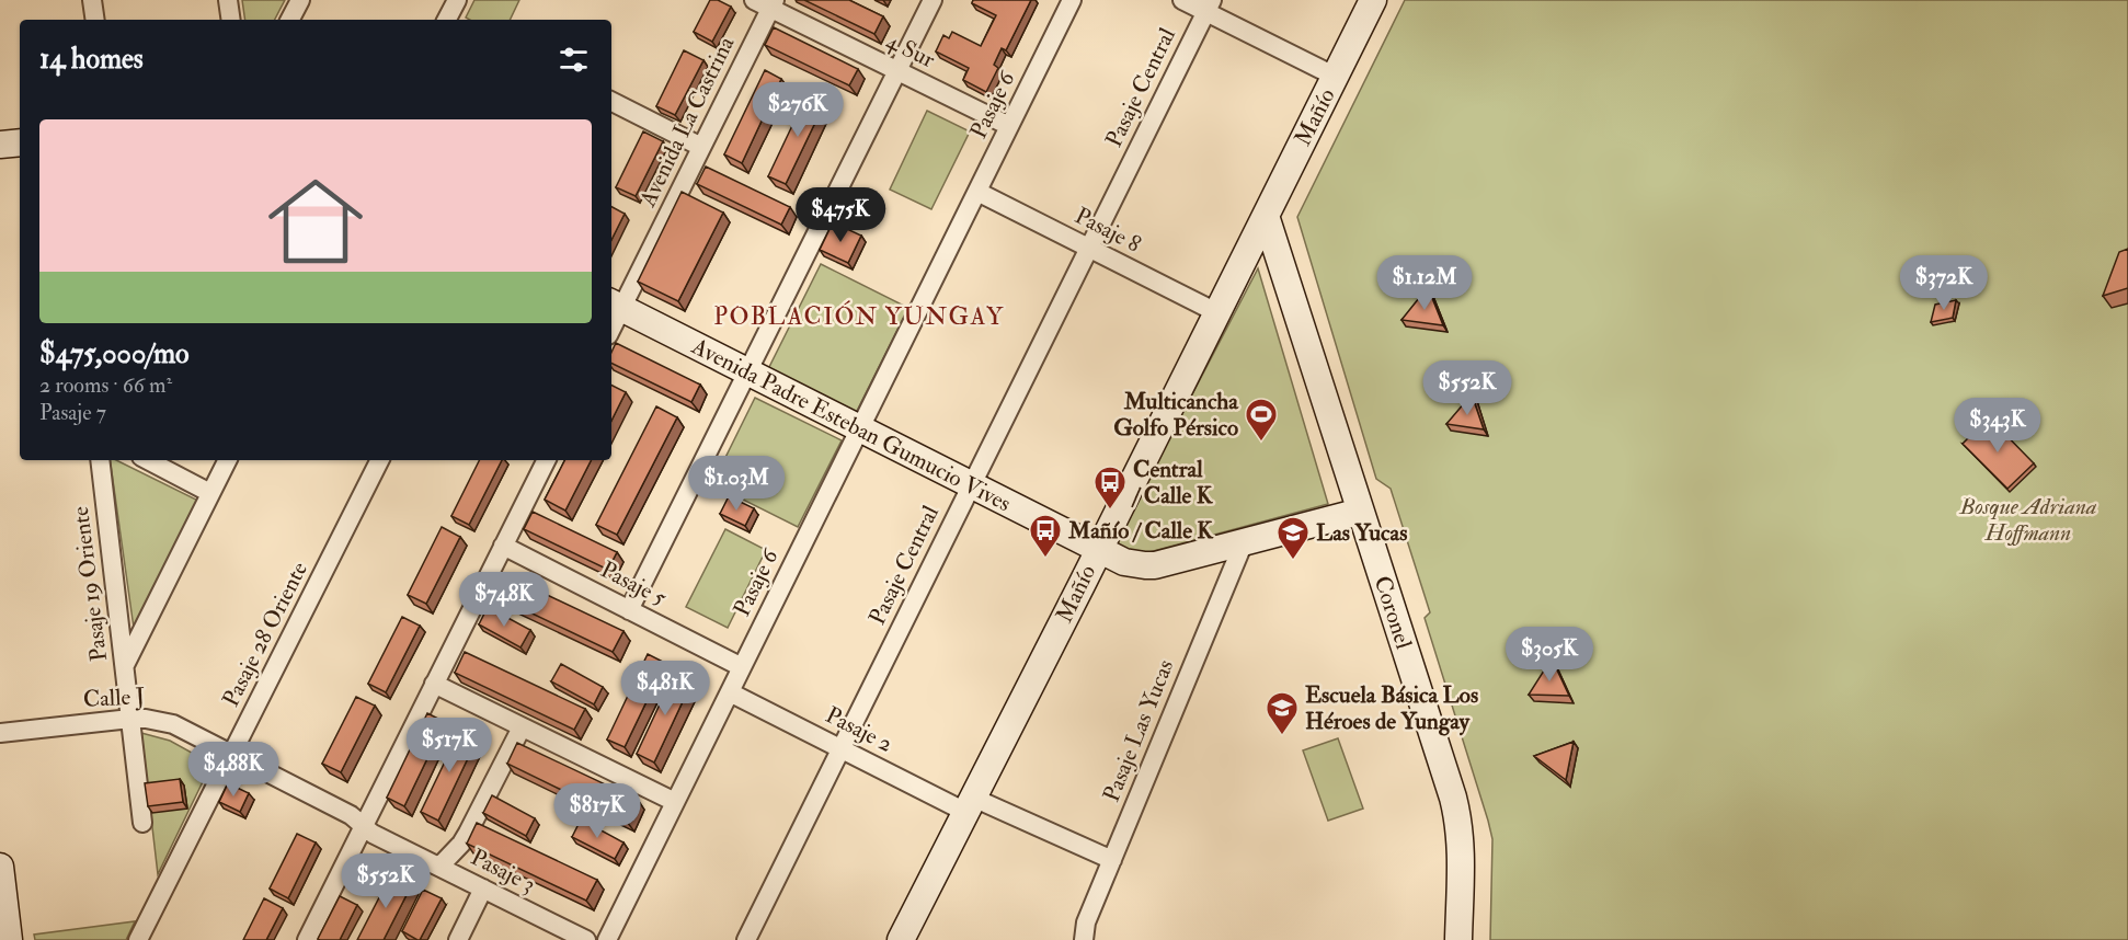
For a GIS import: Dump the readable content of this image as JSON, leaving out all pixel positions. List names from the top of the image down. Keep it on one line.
{"streets":{"street":["4 Sur","Pasaje Central","Pasaje 6","Mañío","Avenida La Castrina","Pasaje 8","Avenida Padre Esteban Gumucio Vives","Pasaje 19 Oriente","Pasaje 5","Coronel","Pasaje 28 Oriente","Calle J","Pasaje 2","Pasaje Las Yucas","Pasaje 3"]},"crossings":[["4 Sur","Pasaje 6"],["4 Sur","Avenida La Castrina"],["Pasaje Central","Pasaje 8"],["Pasaje Central","Avenida Padre Esteban Gumucio Vives"],["Pasaje Central","Pasaje 2"],["Pasaje 6","Pasaje 8"],["Pasaje 6","Avenida Padre Esteban Gumucio Vives"],["Pasaje 6","Pasaje 5"],["Pasaje 6","Pasaje 2"],["Mañío","Pasaje 8"],["Mañío","Avenida Padre Esteban Gumucio Vives"],["Mañío","Coronel"],["Mañío","Pasaje 2"],["Avenida La Castrina","Avenida Padre Esteban Gumucio Vives"],["Avenida Padre Esteban Gumucio Vives","Coronel"],["Avenida Padre Esteban Gumucio Vives","Pasaje Las Yucas"],["Pasaje 19 Oriente","Calle J"],["Pasaje 28 Oriente","Calle J"],["Calle J","Pasaje 3"],["Pasaje 2","Pasaje Las Yucas"]],"districts":["POBLACIÓN YUNGAY"],"parks":["Bosque Adriana Hoffmann"],"places":{"sports":["Multicancha Golfo Pérsico"],"bus stop":["Central / Calle K","Mañío / Calle K"],"school or university":["Las Yucas","Escuela Básica Los Héroes de Yungay"]},"page":{"heading":"14 homes","price":["$276K","$475K","$1.12M","$372K","$552K","$343K","$1.03M","$748K","$305K","$481K","$517K","$488K","$817K","$552K"],"list":[{"name":"$475,000/mo","note":"2 rooms · 66 m² · Pasaje 7"}]}}
